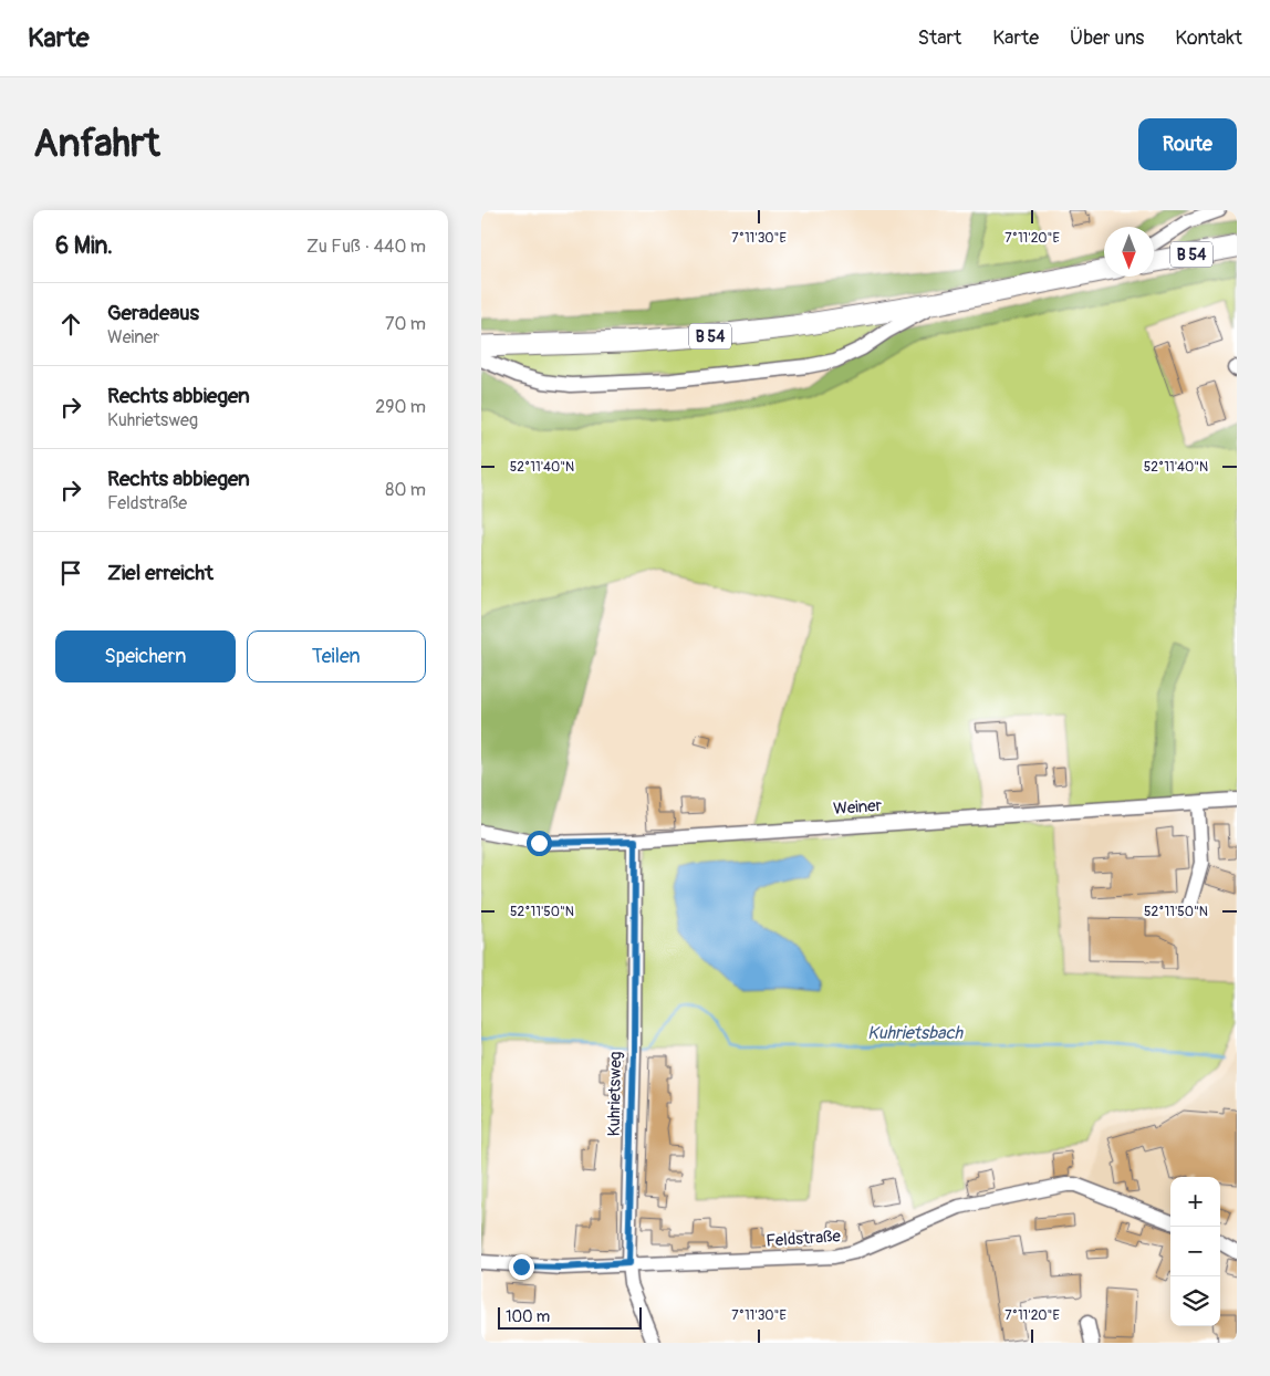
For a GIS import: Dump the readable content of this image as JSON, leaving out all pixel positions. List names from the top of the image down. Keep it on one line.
{"streets":{"highway":["B 54"],"street":["Weiner","Kuhrietsweg","Feldstraße"]},"crossings":[["Weiner","Kuhrietsweg"],["Kuhrietsweg","Feldstraße"]],"water":["Kuhrietsbach"],"scale_bar":"100 m","north":"bottom","page":{"header":"Karte","nav":["Start","Karte","Über uns","Kontakt"],"buttons":["Route",["Speichern","Teilen"]],"title":"Anfahrt","heading":["6 Min.","Zu Fuß · 440 m"],"list":[["Geradeaus","Weiner","70 m"],["Rechts abbiegen","Kuhrietsweg","290 m"],["Rechts abbiegen","Feldstraße","80 m"],"Ziel erreicht"],"map_buttons":["+","−"],"scale":"100 m"},"coordinates":["7°11'30\"E","7°11'20\"E","52°11'40\"N","52°11'50\"N"]}
